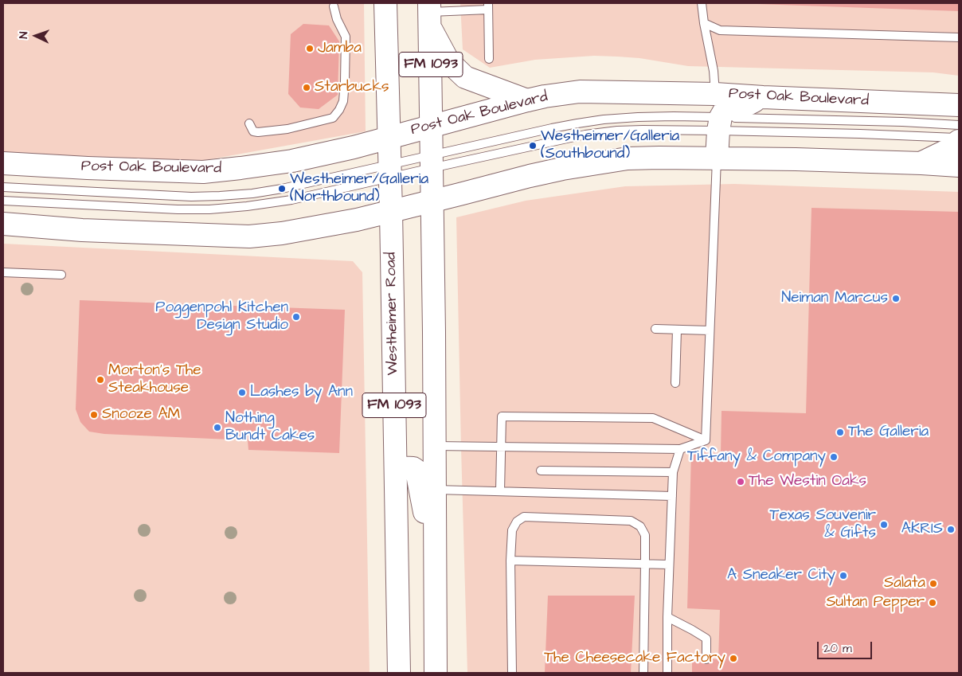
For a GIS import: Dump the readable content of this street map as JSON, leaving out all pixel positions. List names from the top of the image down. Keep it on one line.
{"streets":{"main road":["FM 1093","Post Oak Boulevard","Westheimer Road"]},"crossings":[["FM 1093","Post Oak Boulevard"],["Post Oak Boulevard","Westheimer Road"]],"places":["Jamba","Starbucks","Westheimer/Galleria (Southbound)","Westheimer/Galleria (Northbound)","Neiman Marcus","Poggenpohl Kitchen Design Studio","Morton's The Steakhouse","Lashes by Ann","Snooze AM","Nothing Bundt Cakes","The Galleria","Tiffany & Company","The Westin Oaks","Texas Souvenir & Gifts","AKRIS","A Sneaker City","Salata","Sultan Pepper","The Cheesecake Factory"],"scale_bar":"20 m","north":"left"}
